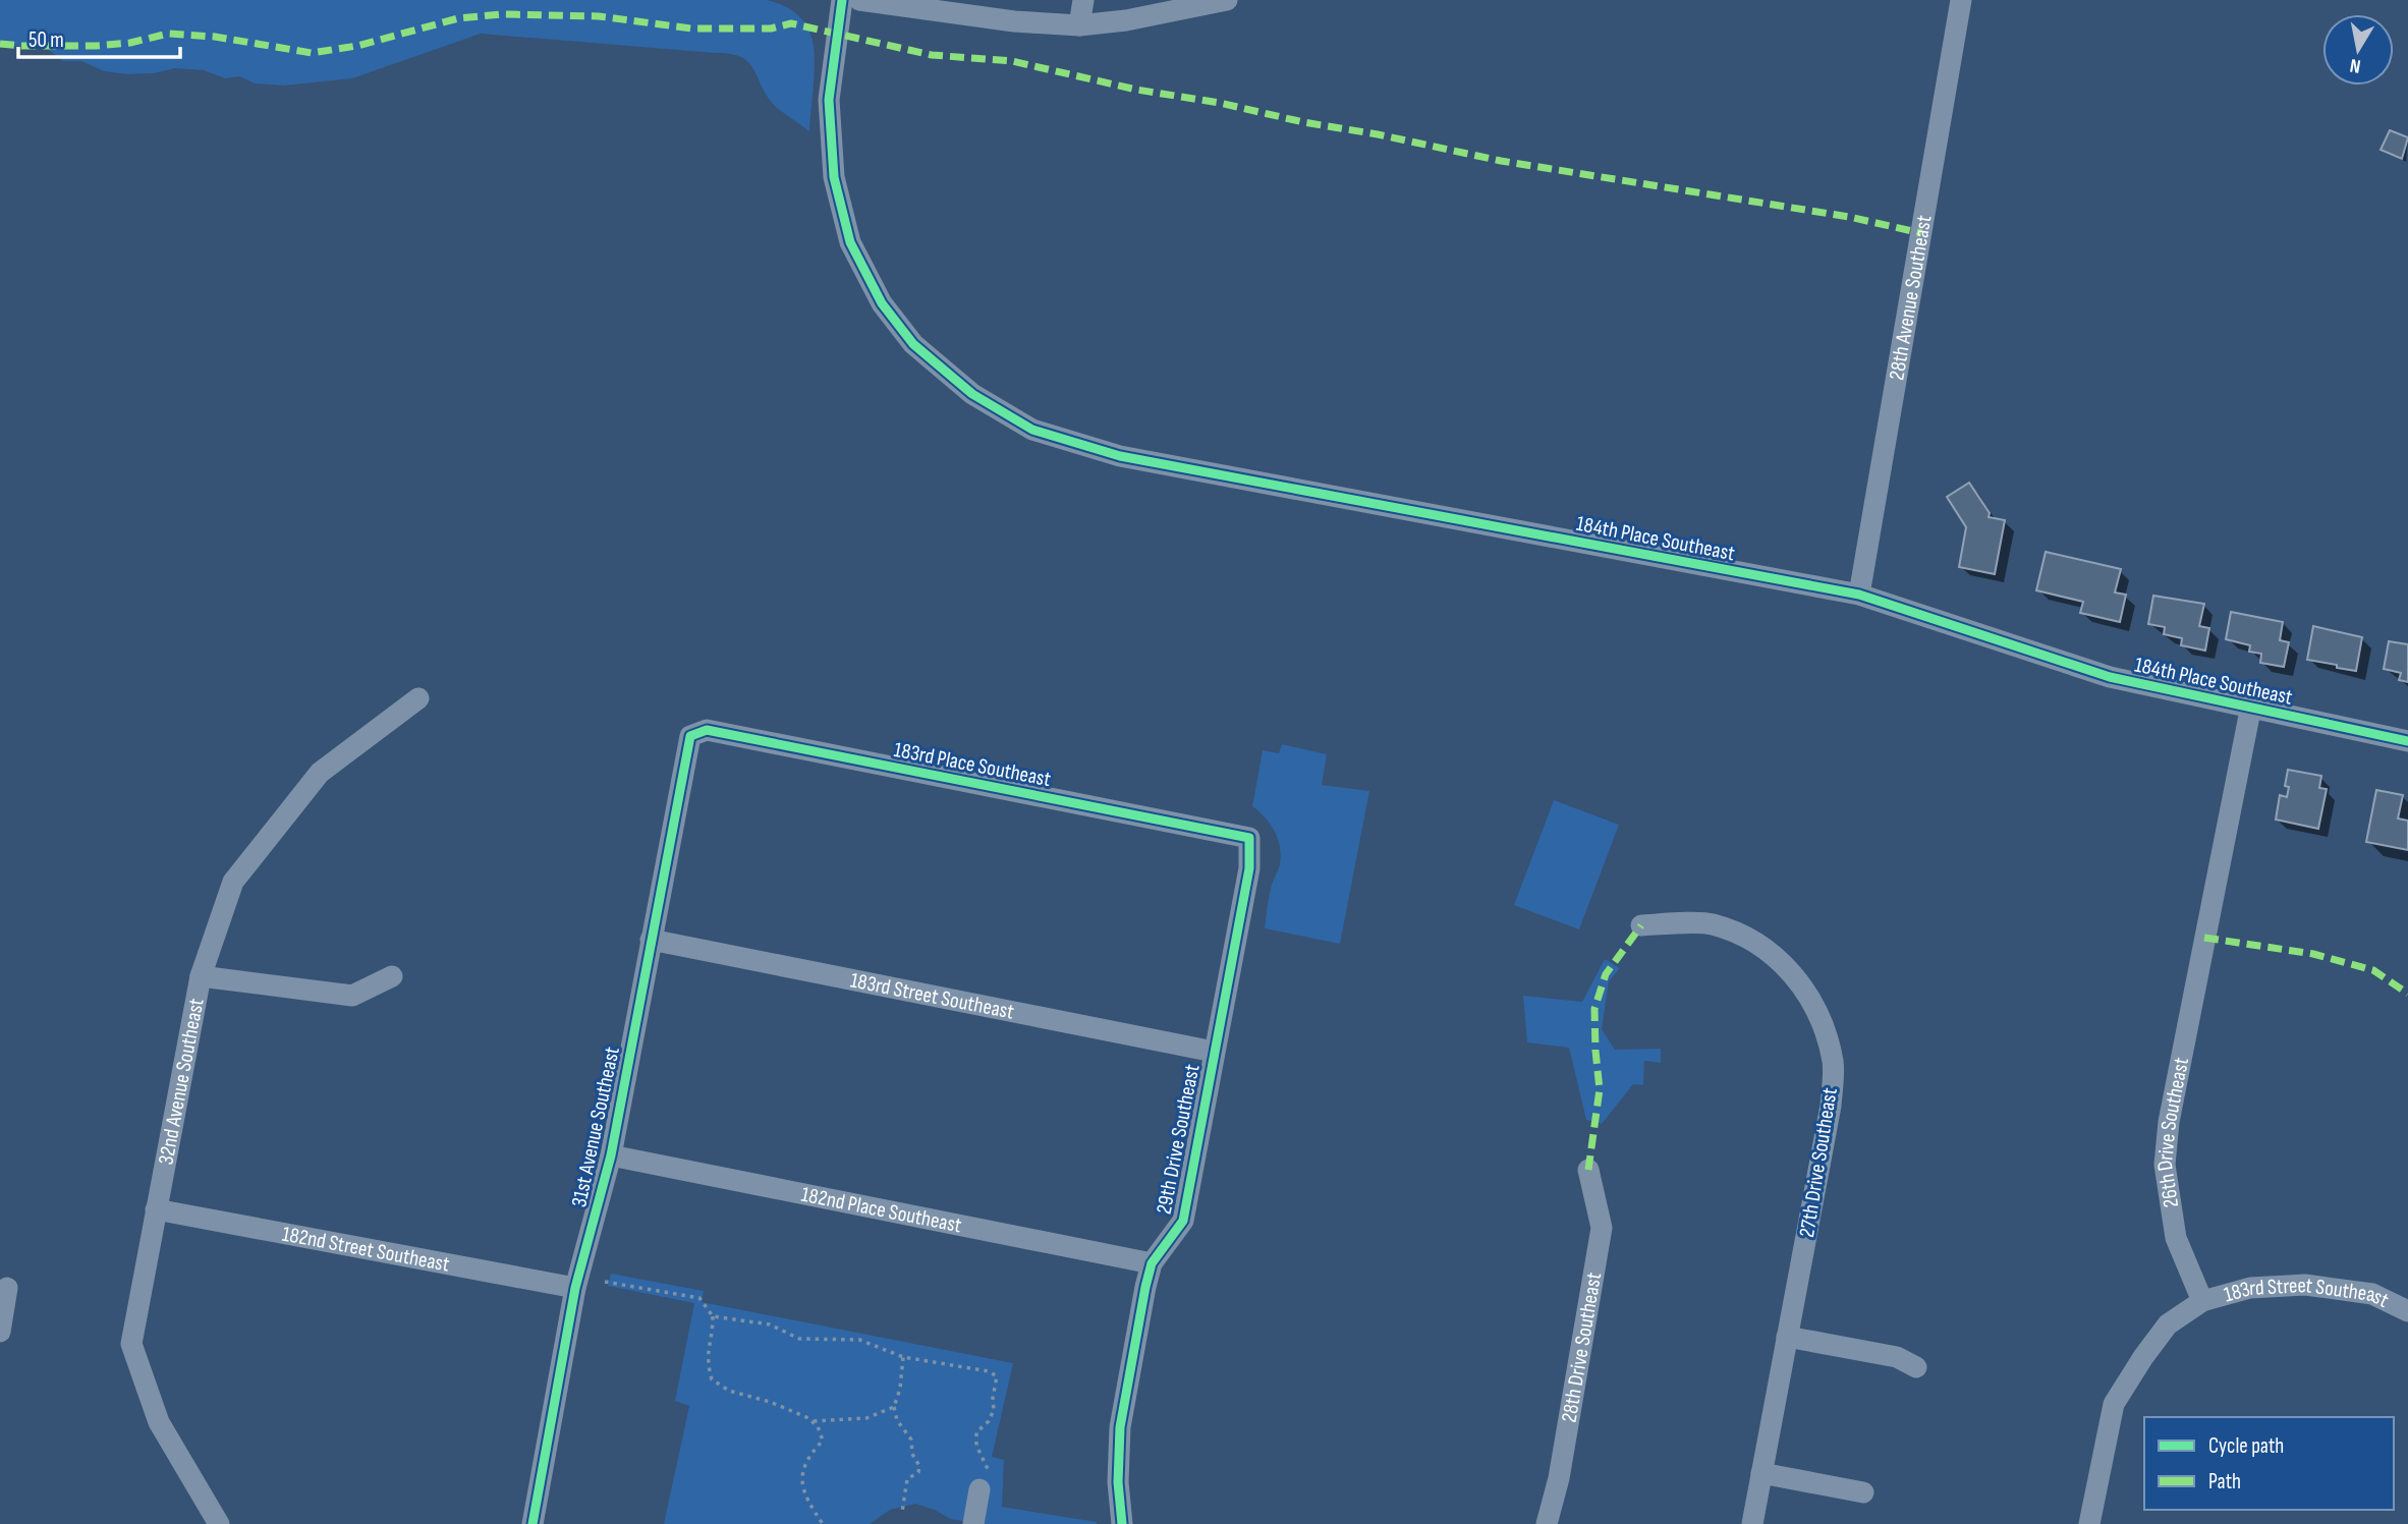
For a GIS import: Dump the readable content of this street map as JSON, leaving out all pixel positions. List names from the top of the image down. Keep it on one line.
{"streets":{"street":["28th Avenue Southeast","184th Place Southeast","183rd Place Southeast","183rd Street Southeast","32nd Avenue Southeast","31st Avenue Southeast","26th Drive Southeast","29th Drive Southeast","27th Drive Southeast","182nd Place Southeast","182nd Street Southeast","28th Drive Southeast"]},"crossings":[["28th Avenue Southeast","184th Place Southeast"],["184th Place Southeast","26th Drive Southeast"],["183rd Place Southeast","31st Avenue Southeast"],["183rd Place Southeast","29th Drive Southeast"],["183rd Street Southeast","31st Avenue Southeast"],["183rd Street Southeast","26th Drive Southeast"],["183rd Street Southeast","29th Drive Southeast"],["32nd Avenue Southeast","182nd Street Southeast"],["31st Avenue Southeast","182nd Place Southeast"],["31st Avenue Southeast","182nd Street Southeast"],["29th Drive Southeast","182nd Place Southeast"]],"legend":["Cycle path","Path"],"scale_bar":"50 m","north":"bottom"}
